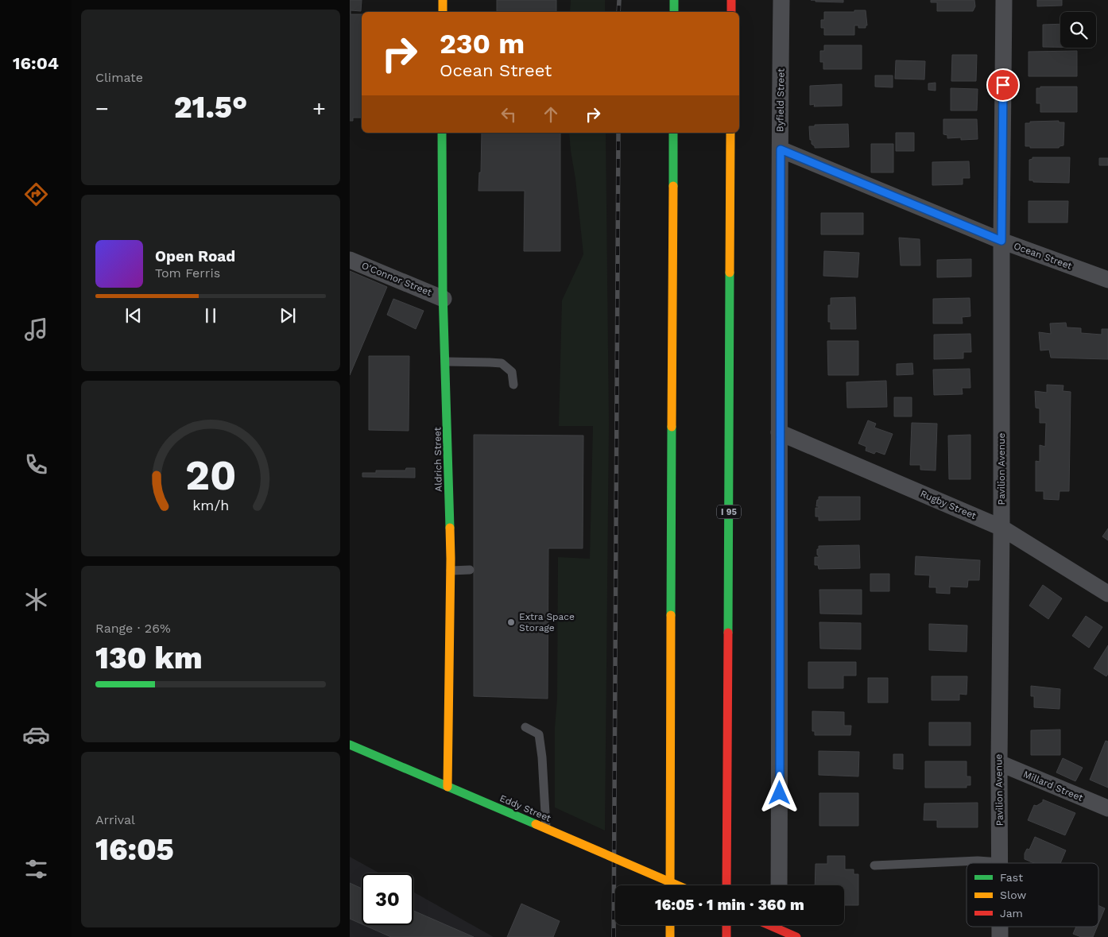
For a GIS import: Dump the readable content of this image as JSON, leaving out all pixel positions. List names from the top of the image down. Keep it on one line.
{"streets":{"main road":["Aldrich Street","I 95","Eddy Street"],"street":["Byfield Street","Ocean Street","O'Connor Street","Pavilion Avenue","Rugby Street","Millard Street"]},"crossings":[["Byfield Street","Ocean Street"],["Byfield Street","Rugby Street"],["Ocean Street","Pavilion Avenue"],["O'Connor Street","Aldrich Street"],["Aldrich Street","Eddy Street"],["Pavilion Avenue","Rugby Street"],["Pavilion Avenue","Millard Street"]],"places":["Extra Space Storage"],"legend":["Fast","Slow","Jam"],"page":{"tabs":"16:04","tile":["Climate",["Range · 26%","130 km"],["Arrival","16:05"]],"turn":["230 m","Ocean Street"],"heat":["−","21.5°","+"],"song":["Open Road","Tom Ferris"],"limit":"30","trip":"16:05 · 1 min · 360 m","gauge":["20","km/h"]}}
